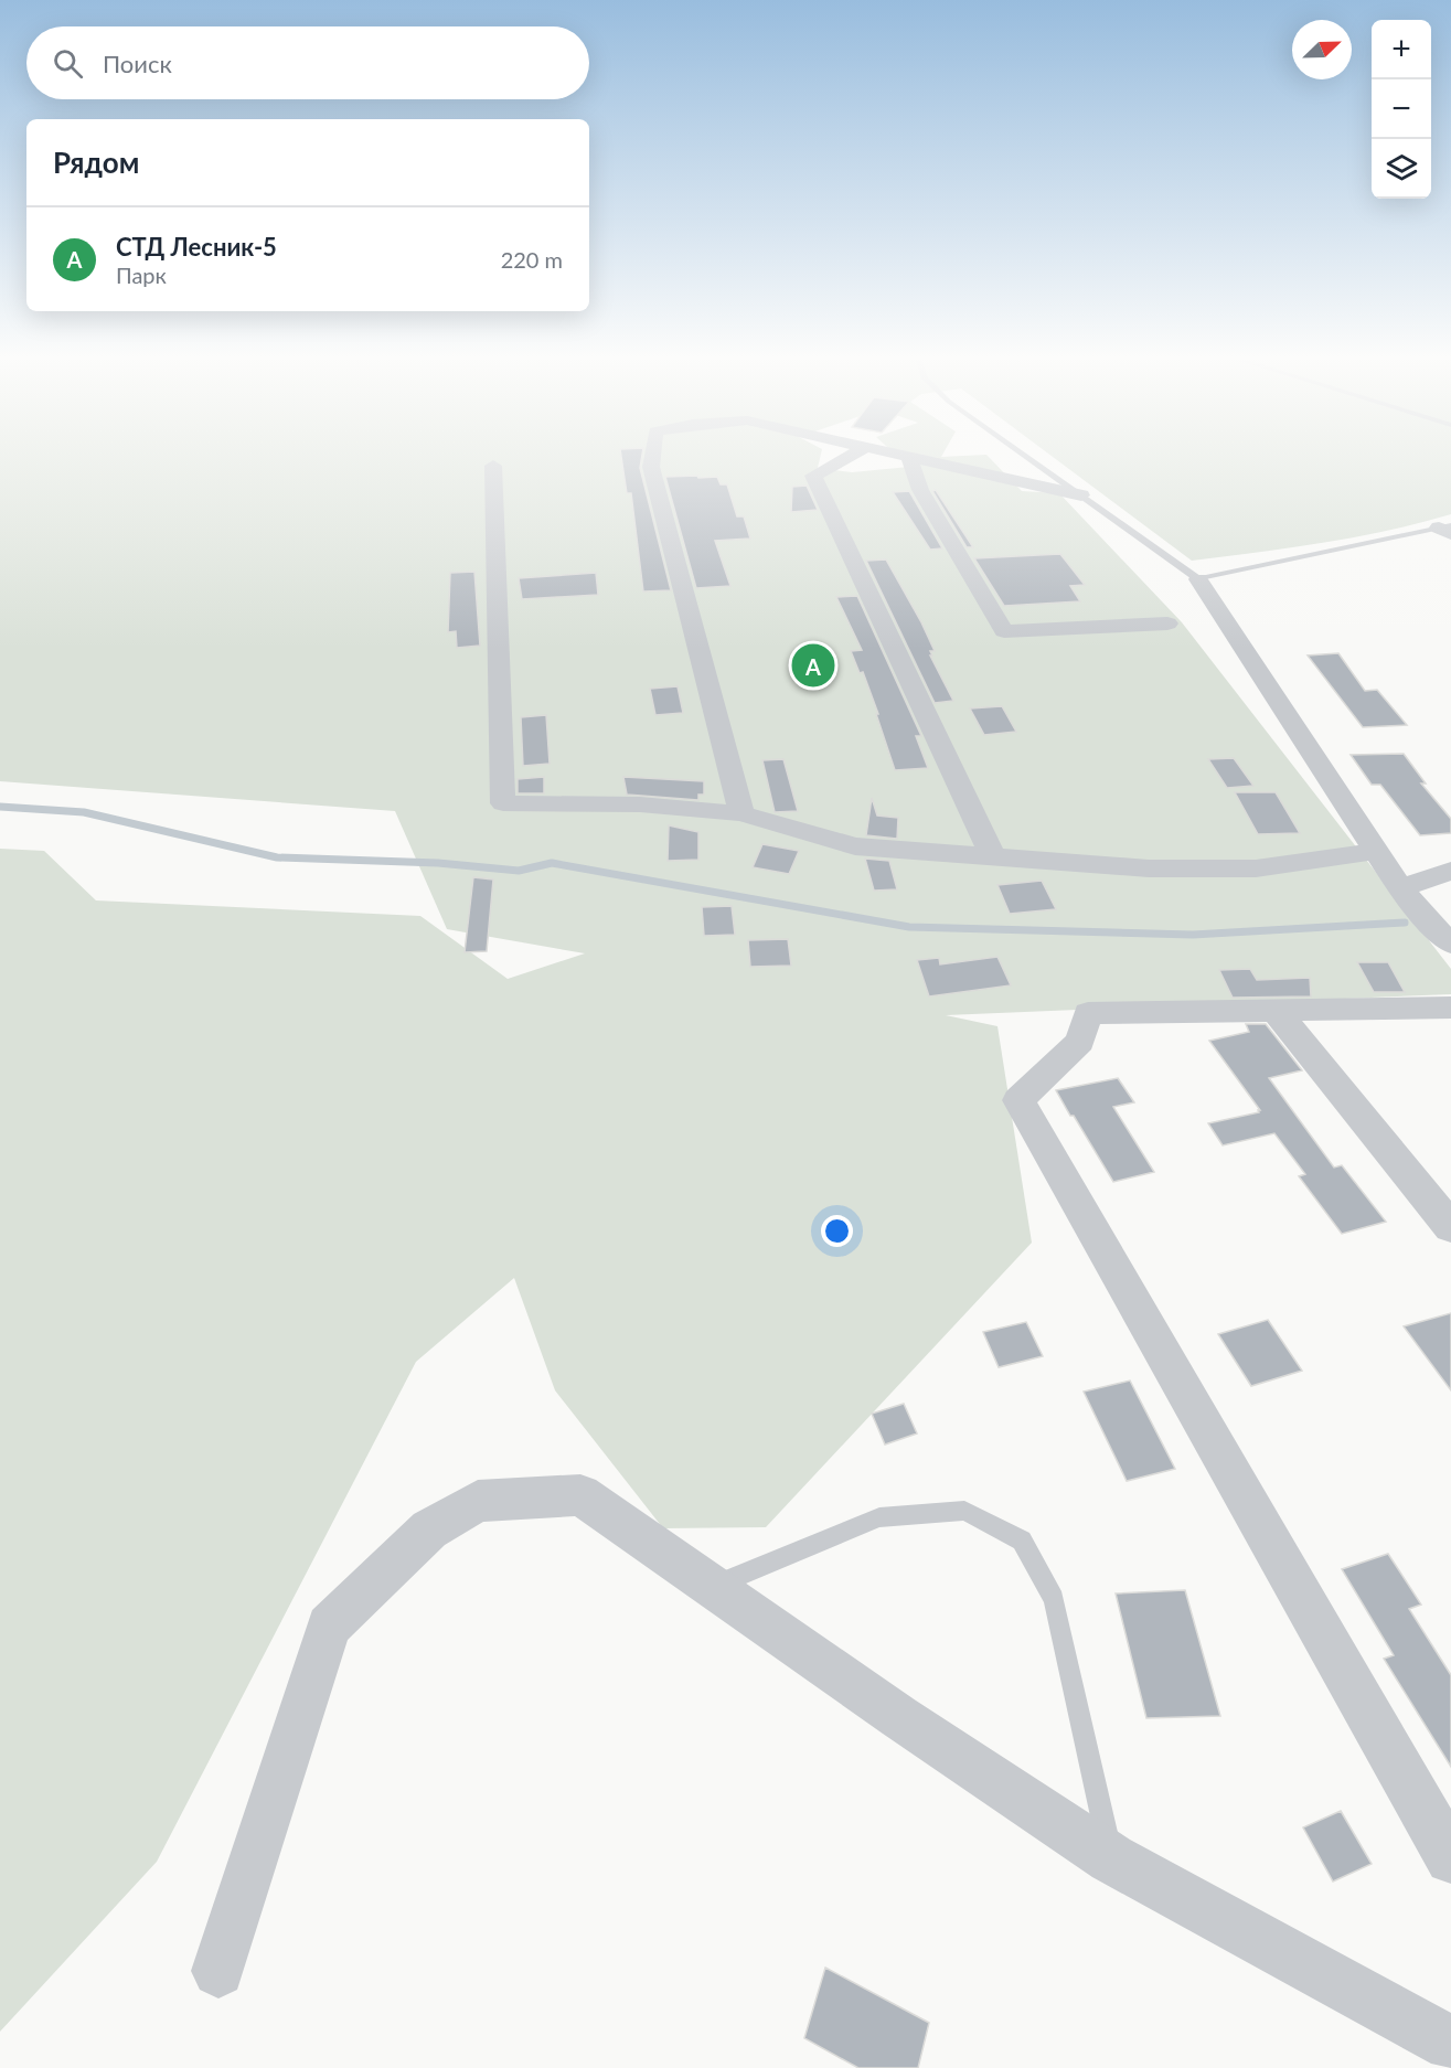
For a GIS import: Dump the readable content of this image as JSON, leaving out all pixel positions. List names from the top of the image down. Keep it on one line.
{"north":"top right","page":{"map_buttons":["+","−"],"search":"Поиск","heading":"Рядом","list":[{"mark":"A","name":"СТД Лесник-5","note":"Парк","value":"220 m"}],"pins":"A"}}
